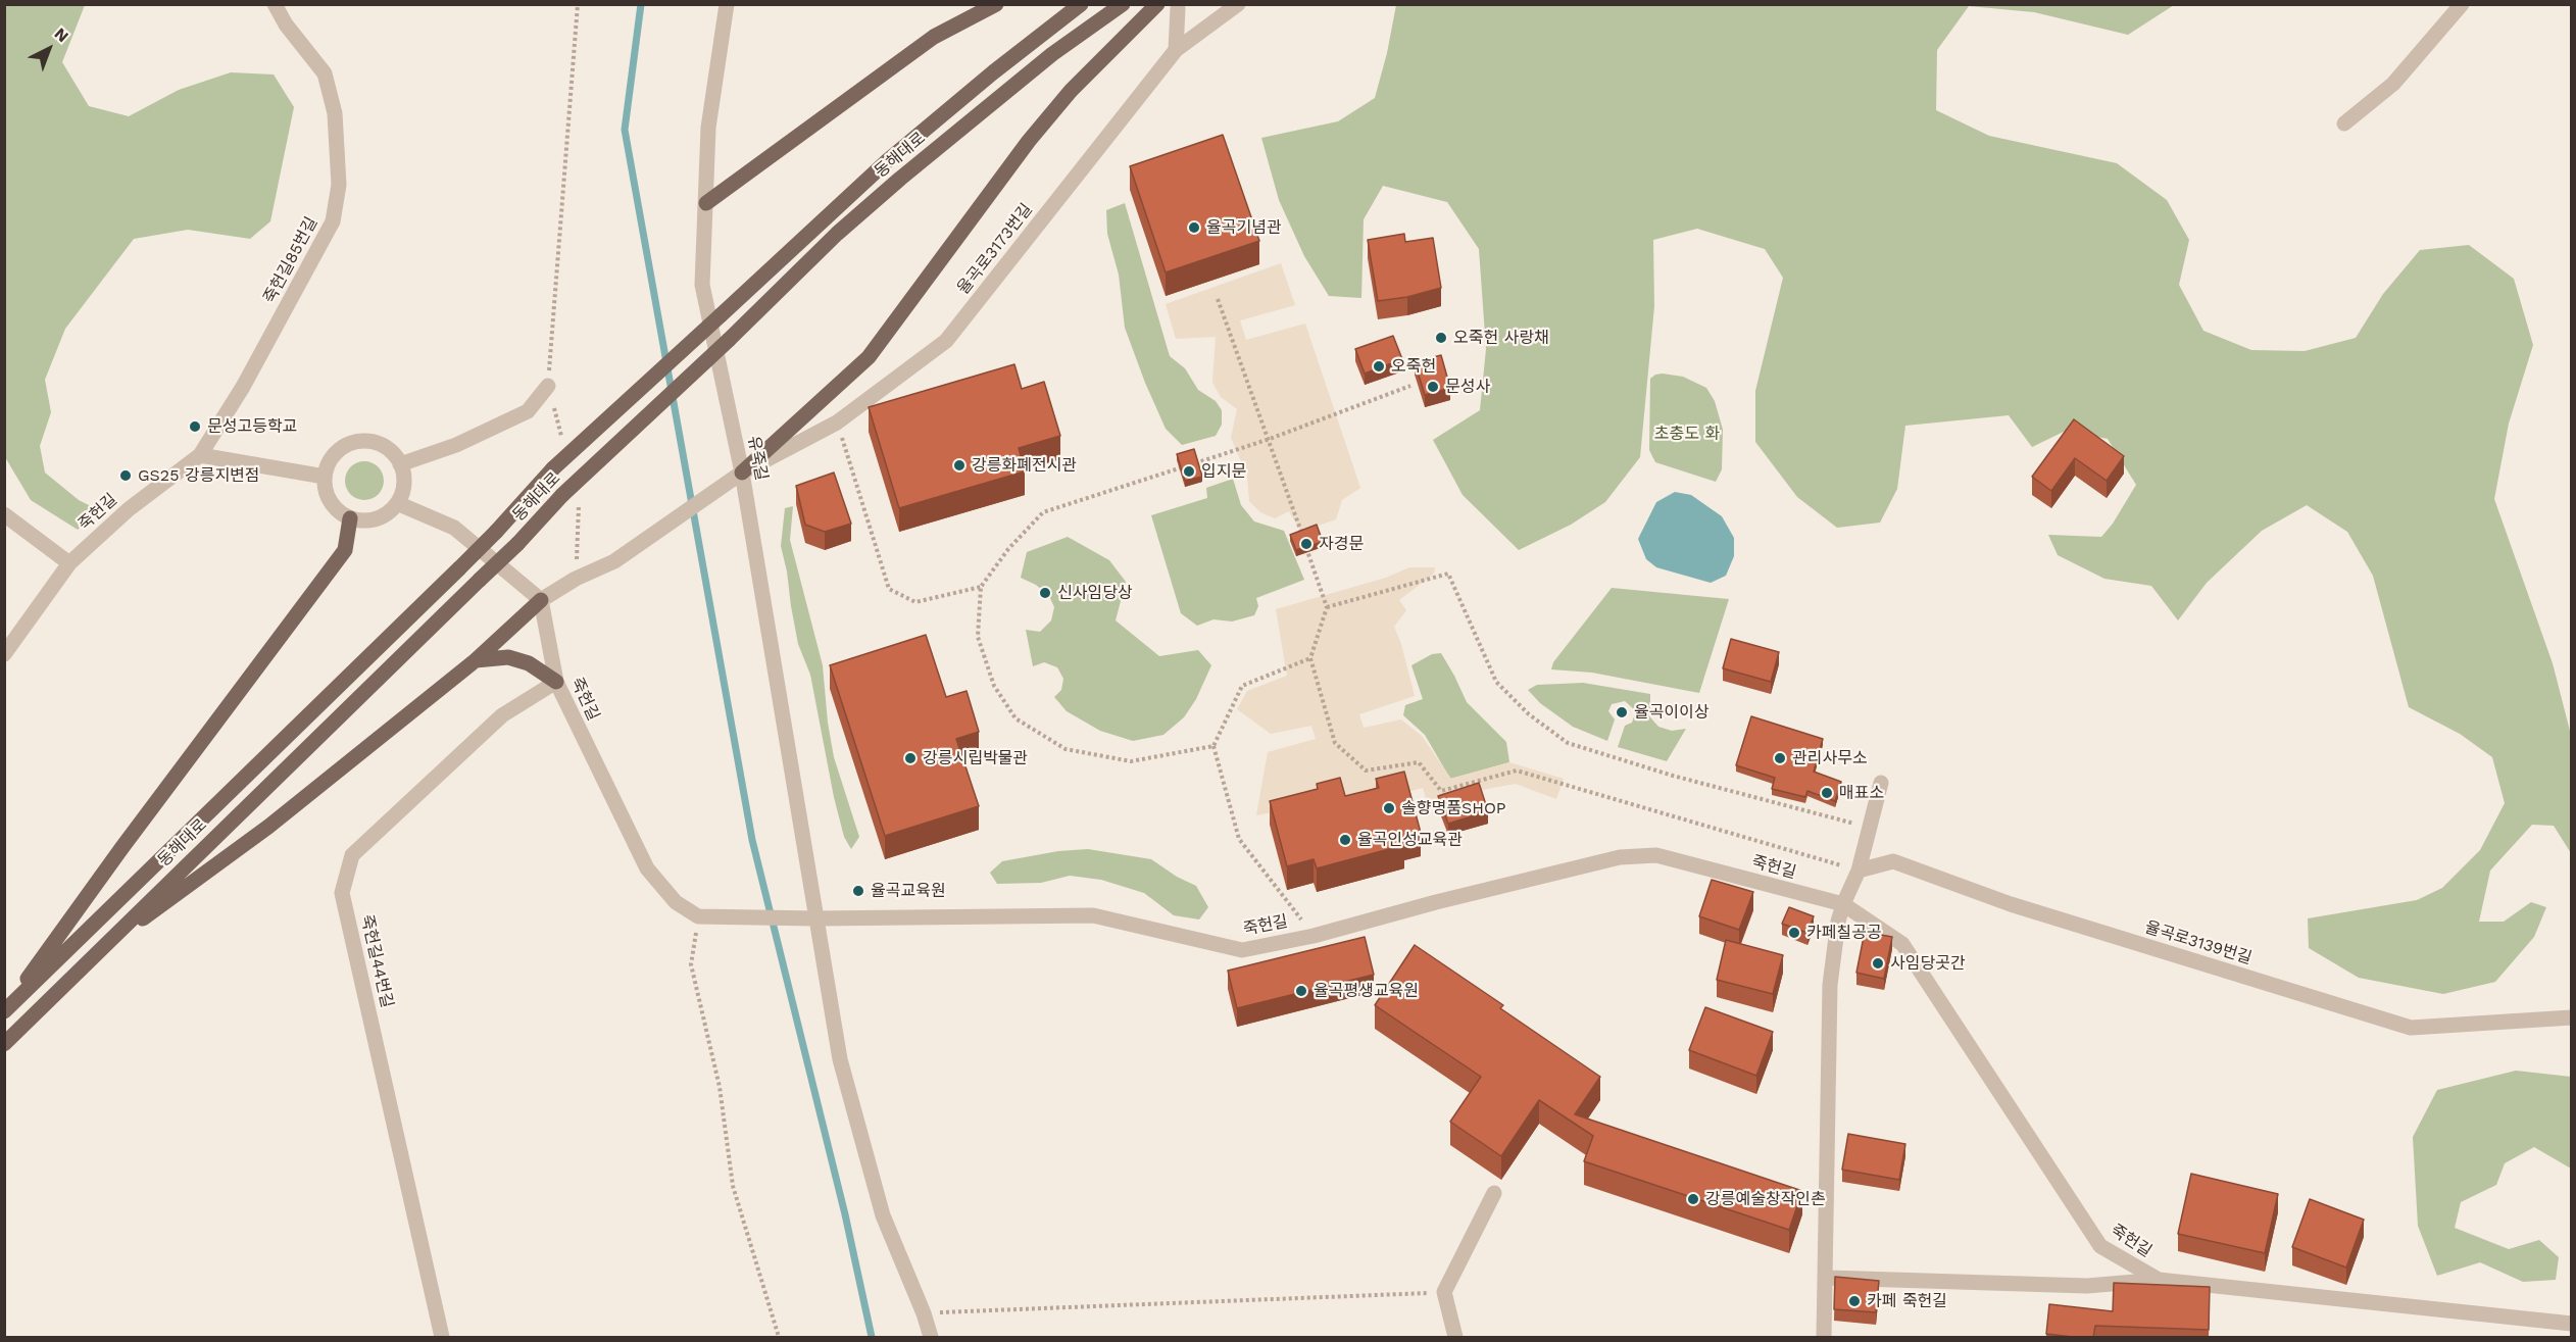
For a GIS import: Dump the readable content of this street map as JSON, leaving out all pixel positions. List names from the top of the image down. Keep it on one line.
{"streets":{"main road":["동해대로"],"street":["율곡로3173번길","죽헌길85번길","유죽길","죽헌길","율곡로3139번길","죽헌길44번길"]},"crossings":[["율곡로3173번길","유죽길"],["율곡로3173번길","죽헌길"],["죽헌길85번길","죽헌길"],["유죽길","죽헌길"],["죽헌길","죽헌길44번길"]],"parks":["초충도 화"],"places":["율곡기념관","오죽헌 사랑채","오죽헌","문성사","문성고등학교","강릉화폐전시관","입지문","GS25 강릉지변점","자경문","신사임당상","율곡이이상","강릉시립박물관","관리사무소","매표소","솔향명품SHOP","율곡인성교육관","율곡교육원","카페칠공공","사임당곳간","율곡평생교육원","강릉예술창작인촌","카페 죽헌길"],"north":"top right"}
